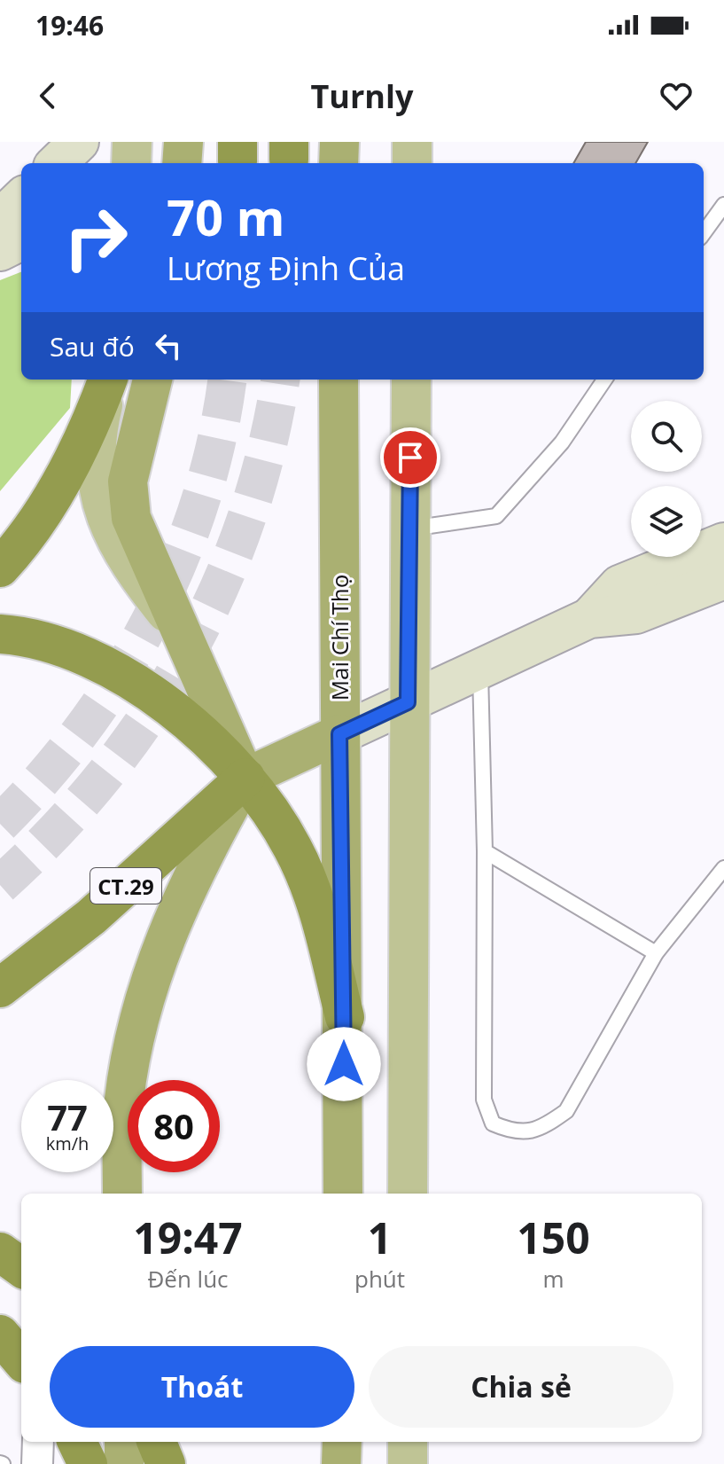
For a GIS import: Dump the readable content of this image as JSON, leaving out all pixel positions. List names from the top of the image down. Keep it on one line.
{"streets":{"highway":["Mai Chí Thọ","CT.29"]},"page":{"status":"19:46","header":"Turnly","turn":["70 m","Lương Định Của"],"then":"Sau đó","speed":"77 km/h","limit":"80","eta":["19:47","Đến lúc","1","phút","150","m"],"buttons":["Thoát","Chia sẻ"]}}
